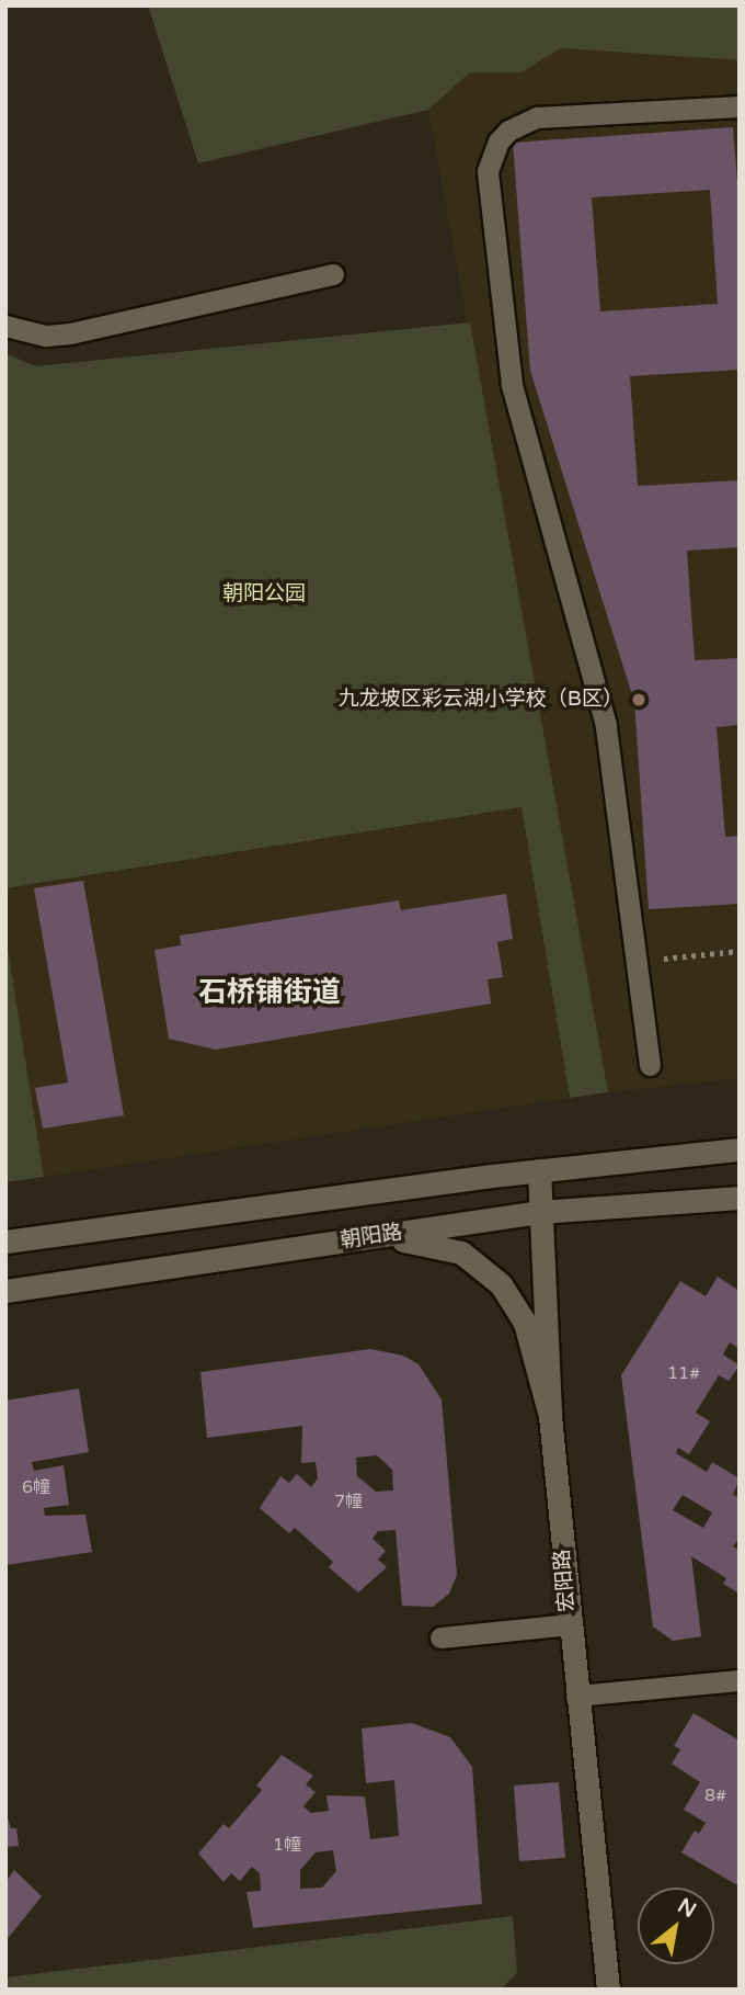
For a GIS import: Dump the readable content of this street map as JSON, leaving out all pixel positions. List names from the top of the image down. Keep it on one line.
{"streets":{"main road":["朝阳路","宏阳路"]},"crossings":[["朝阳路","宏阳路"]],"districts":["石桥铺街道"],"parks":["朝阳公园"],"places":["九龙坡区彩云湖小学校（B区）"],"house_numbers":["11#","6幢","7幢","8#","1幢"],"north":"top right"}
